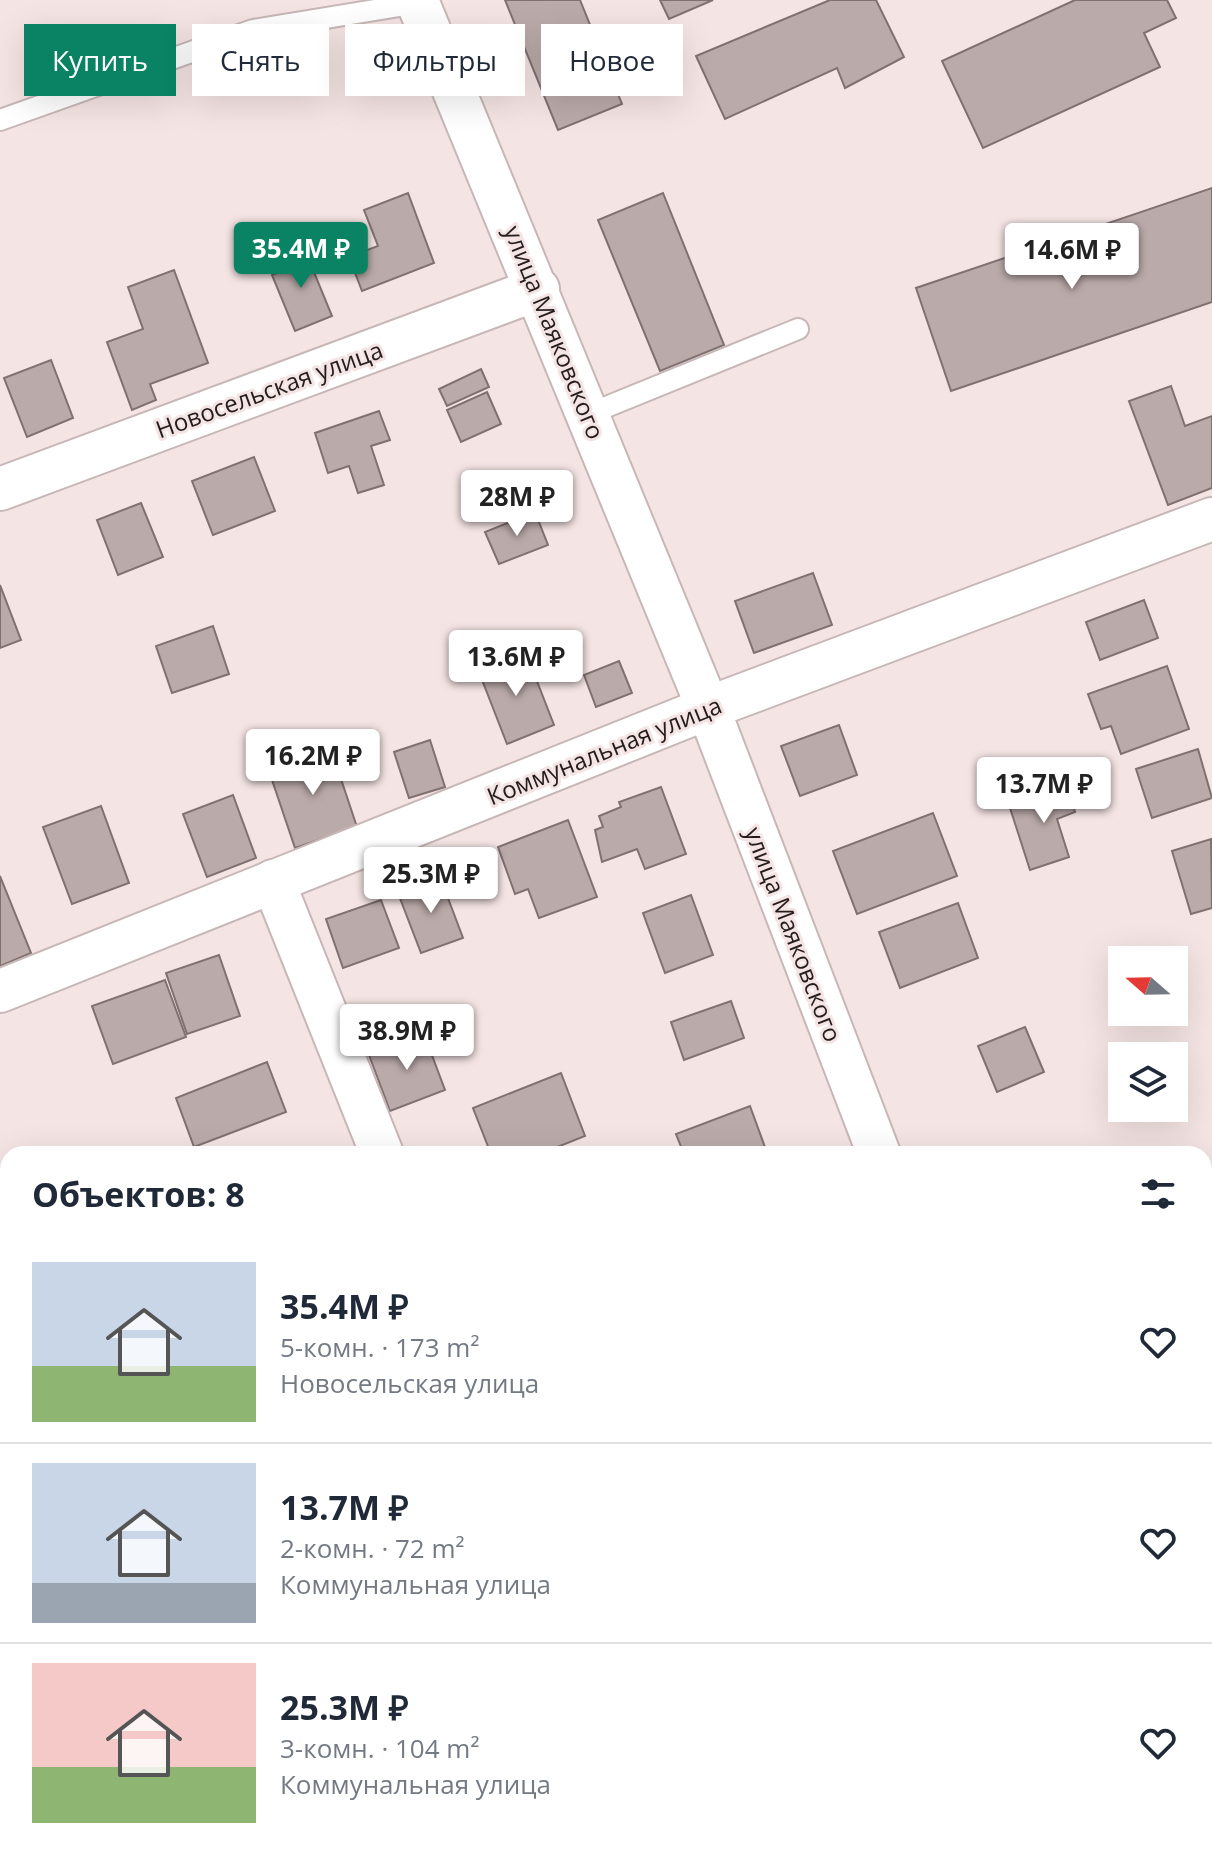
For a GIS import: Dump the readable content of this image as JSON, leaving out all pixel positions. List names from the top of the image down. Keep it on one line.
{"streets":{"street":["улица Маяковского","Новосельская улица","Коммунальная улица"]},"crossings":[["улица Маяковского","Новосельская улица"],["улица Маяковского","Коммунальная улица"]],"north":"left","page":{"chip":["Купить","Снять","Фильтры","Новое"],"price":["35.4M ₽","14.6M ₽","28M ₽","13.6M ₽","16.2M ₽","13.7M ₽","25.3M ₽","38.9M ₽"],"heading":"Объектов: 8","list":[{"name":"35.4M ₽","note":"5-комн. · 173 m² · Новосельская улица"},{"name":"13.7M ₽","note":"2-комн. · 72 m² · Коммунальная улица"},{"name":"25.3M ₽","note":"3-комн. · 104 m² · Коммунальная улица"}]}}
